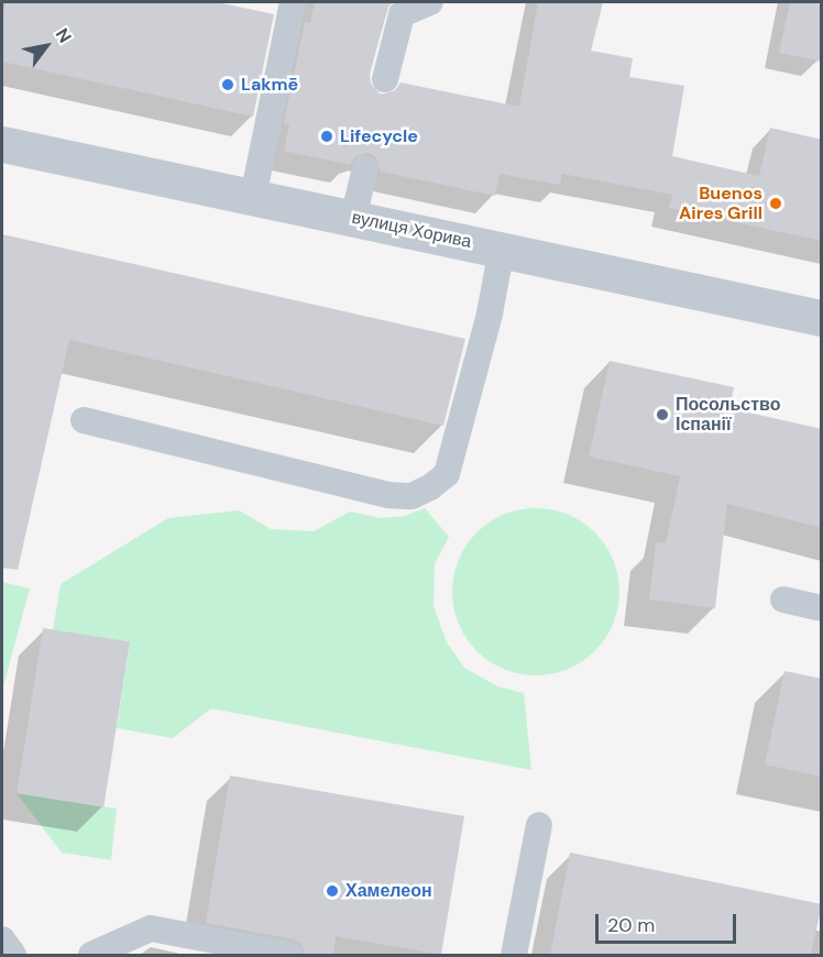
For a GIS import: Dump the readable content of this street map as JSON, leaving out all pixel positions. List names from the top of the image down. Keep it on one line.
{"streets":{"street":["вулиця Хорива"]},"places":["Lakmē","Lifecycle","Buenos Aires Grill","Посольство Іспанії","Хамелеон"],"scale_bar":"20 m","north":"top right"}
